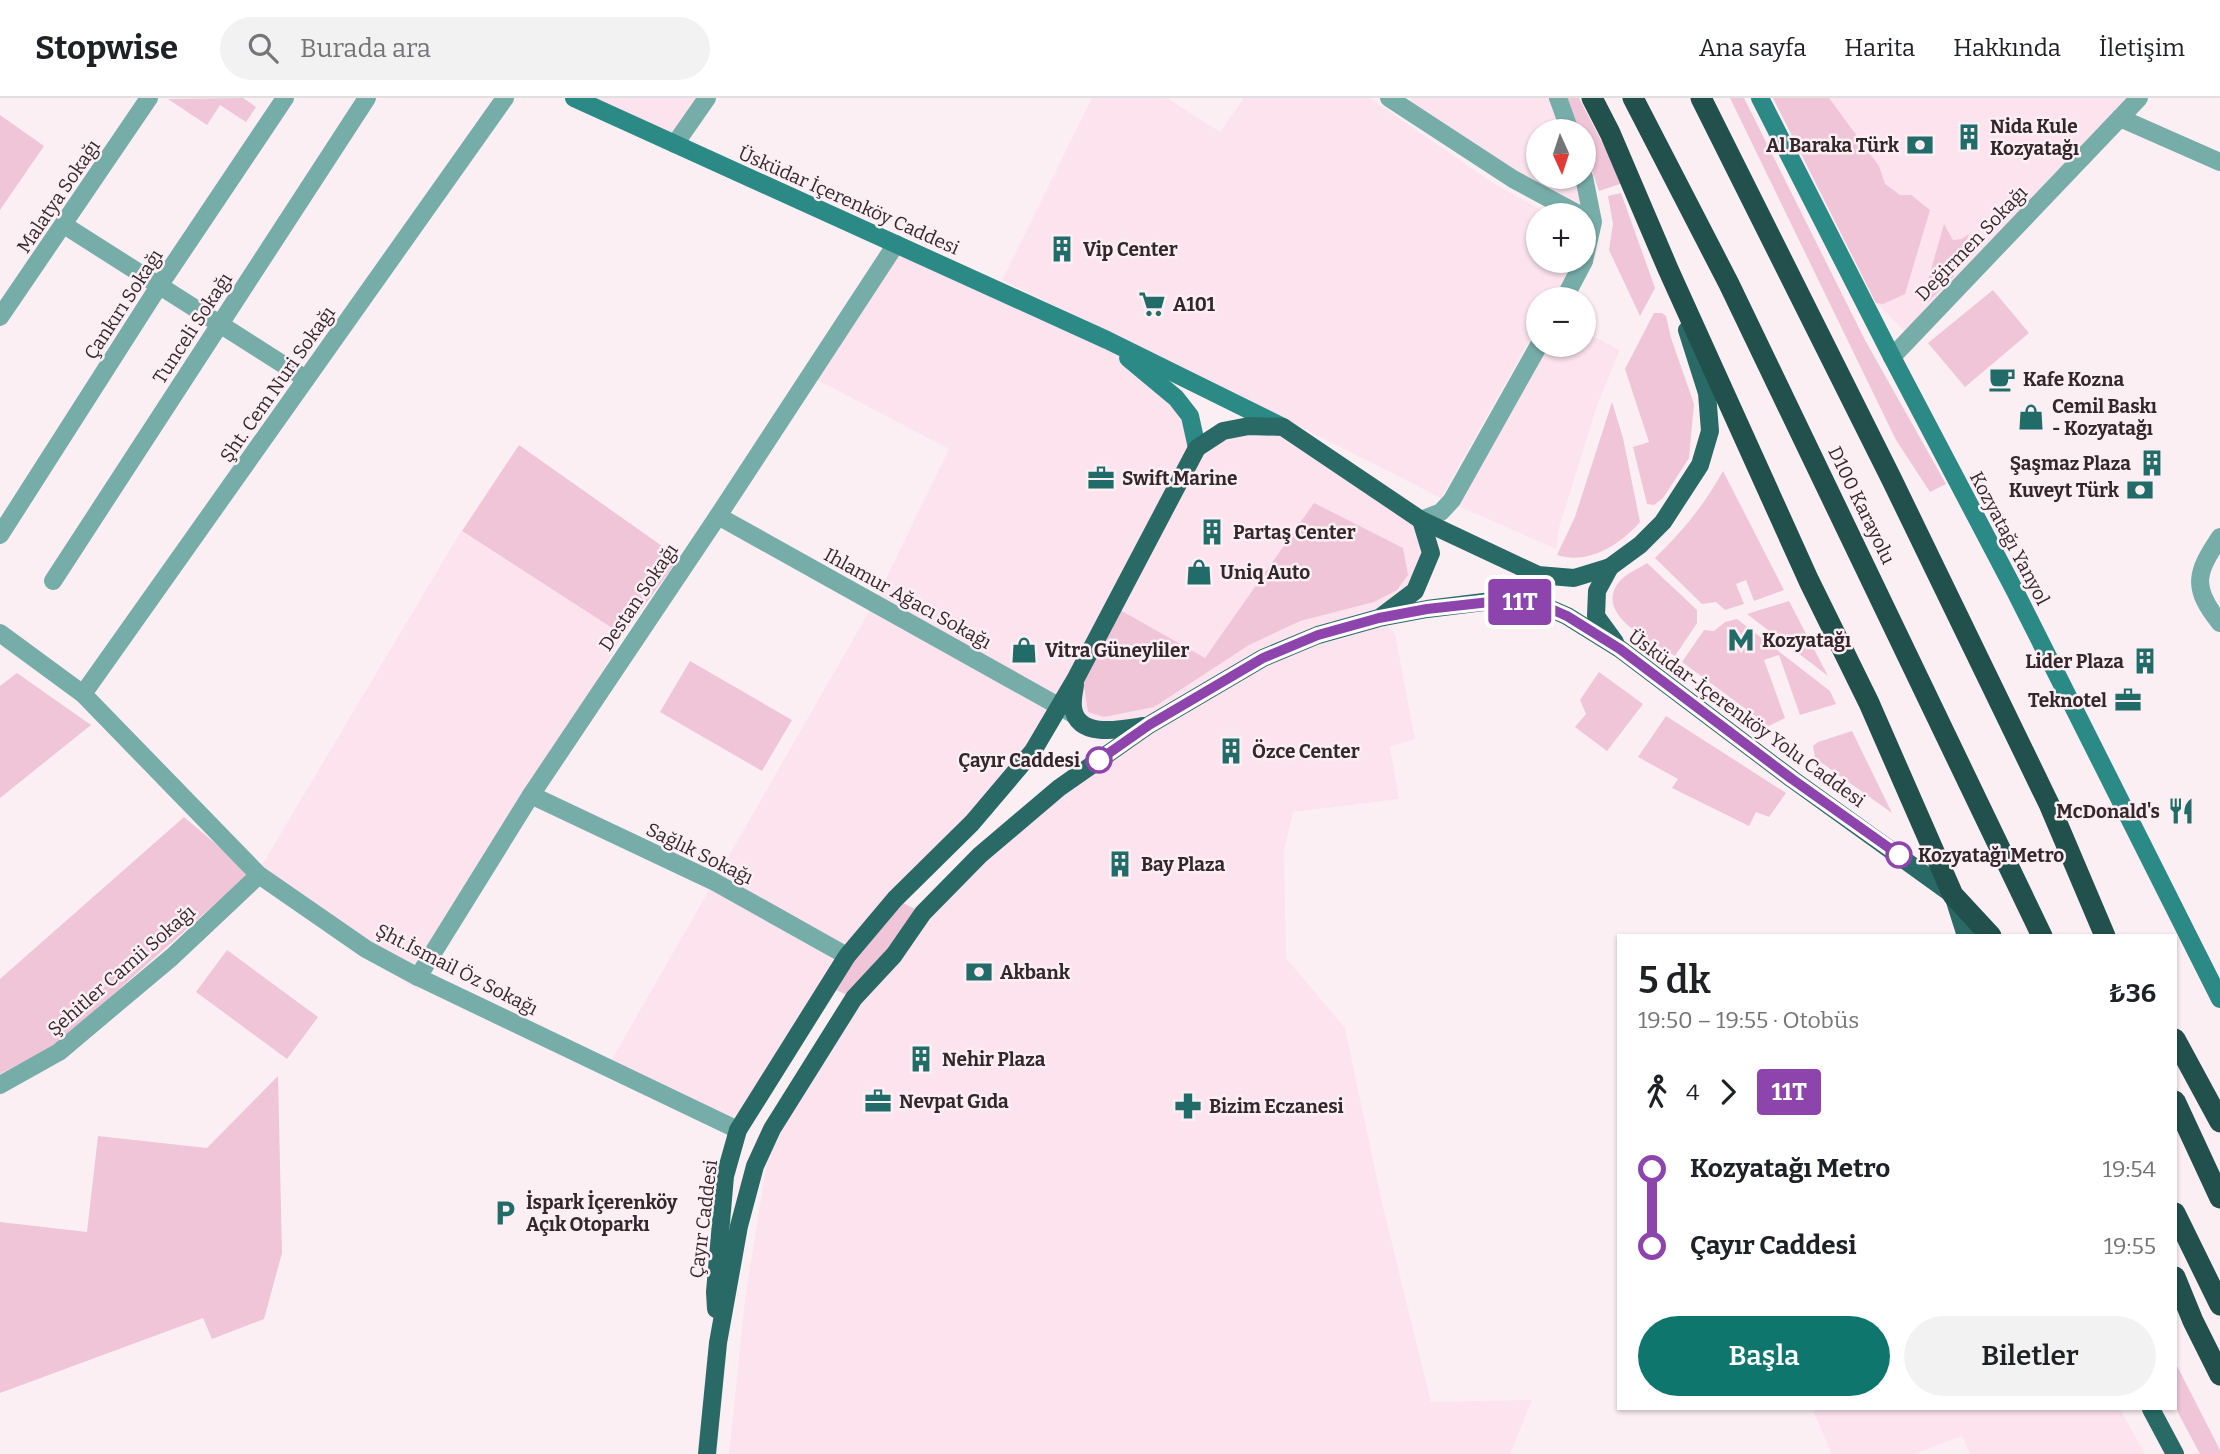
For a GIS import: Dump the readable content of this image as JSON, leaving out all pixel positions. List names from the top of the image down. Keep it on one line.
{"streets":{"highway":["D100 Karayolu"],"main road":["Üsküdar İçerenköy Caddesi","Kozyatağı Yanyol","Üsküdar-İçerenköy Yolu Caddesi","Çayır Caddesi"],"street":["Malatya Sokağı","Değirmen Sokağı","Çankırı Sokağı","Tunceli Sokağı","Şht. Cem Nuri Sokağı","Destan Sokağı","Ihlamur Ağacı Sokağı","Sağlık Sokağı","Şht.İsmail Öz Sokağı","Şehitler Camii Sokağı"]},"crossings":[["Üsküdar İçerenköy Caddesi","Destan Sokağı"],["Üsküdar İçerenköy Caddesi","Çayır Caddesi"],["Değirmen Sokağı","Kozyatağı Yanyol"],["Şht. Cem Nuri Sokağı","Şht.İsmail Öz Sokağı"],["Destan Sokağı","Ihlamur Ağacı Sokağı"],["Destan Sokağı","Sağlık Sokağı"],["Destan Sokağı","Şht.İsmail Öz Sokağı"],["Ihlamur Ağacı Sokağı","Çayır Caddesi"],["Üsküdar-İçerenköy Yolu Caddesi","Çayır Caddesi"],["Sağlık Sokağı","Çayır Caddesi"],["Şht.İsmail Öz Sokağı","Şehitler Camii Sokağı"],["Şht.İsmail Öz Sokağı","Çayır Caddesi"]],"places":{"building":["Nida Kule Kozyatağı","Vip Center","Şaşmaz Plaza","Partaş Center","Lider Plaza","Özce Center","Bay Plaza","Nehir Plaza"],"bank":["Al Baraka Türk","Kuveyt Türk","Akbank"],"supermarket":["A101"],"cafe":["Kafe Kozna"],"shop":["Cemil Baskı - Kozyatağı","Uniq Auto","Vitra Güneyliler"],"office":["Swift Marine","Teknotel","Nevpat Gıda"],"metro station":["Kozyatağı"],"other":["Çayır Caddesi","Kozyatağı Metro"],"restaurant":["McDonald's"],"pharmacy":["Bizim Eczanesi"],"parking":["İspark İçerenköy Açık Otoparkı"]},"lines":["bus line 11T"],"north":"bottom","page":{"header":"Stopwise","search":"Burada ara","nav":["Ana sayfa","Harita","Hakkında","İletişim"],"on_map":"11T","map_buttons":["+","−"],"heading":["5 dk","19:50 – 19:55 · Otobüs","₺36"],"legs":["4","11T"],"list":[{"name":"Kozyatağı Metro","value":"19:54"},{"name":"Çayır Caddesi","value":"19:55"}],"buttons":["Başla","Biletler"]}}
